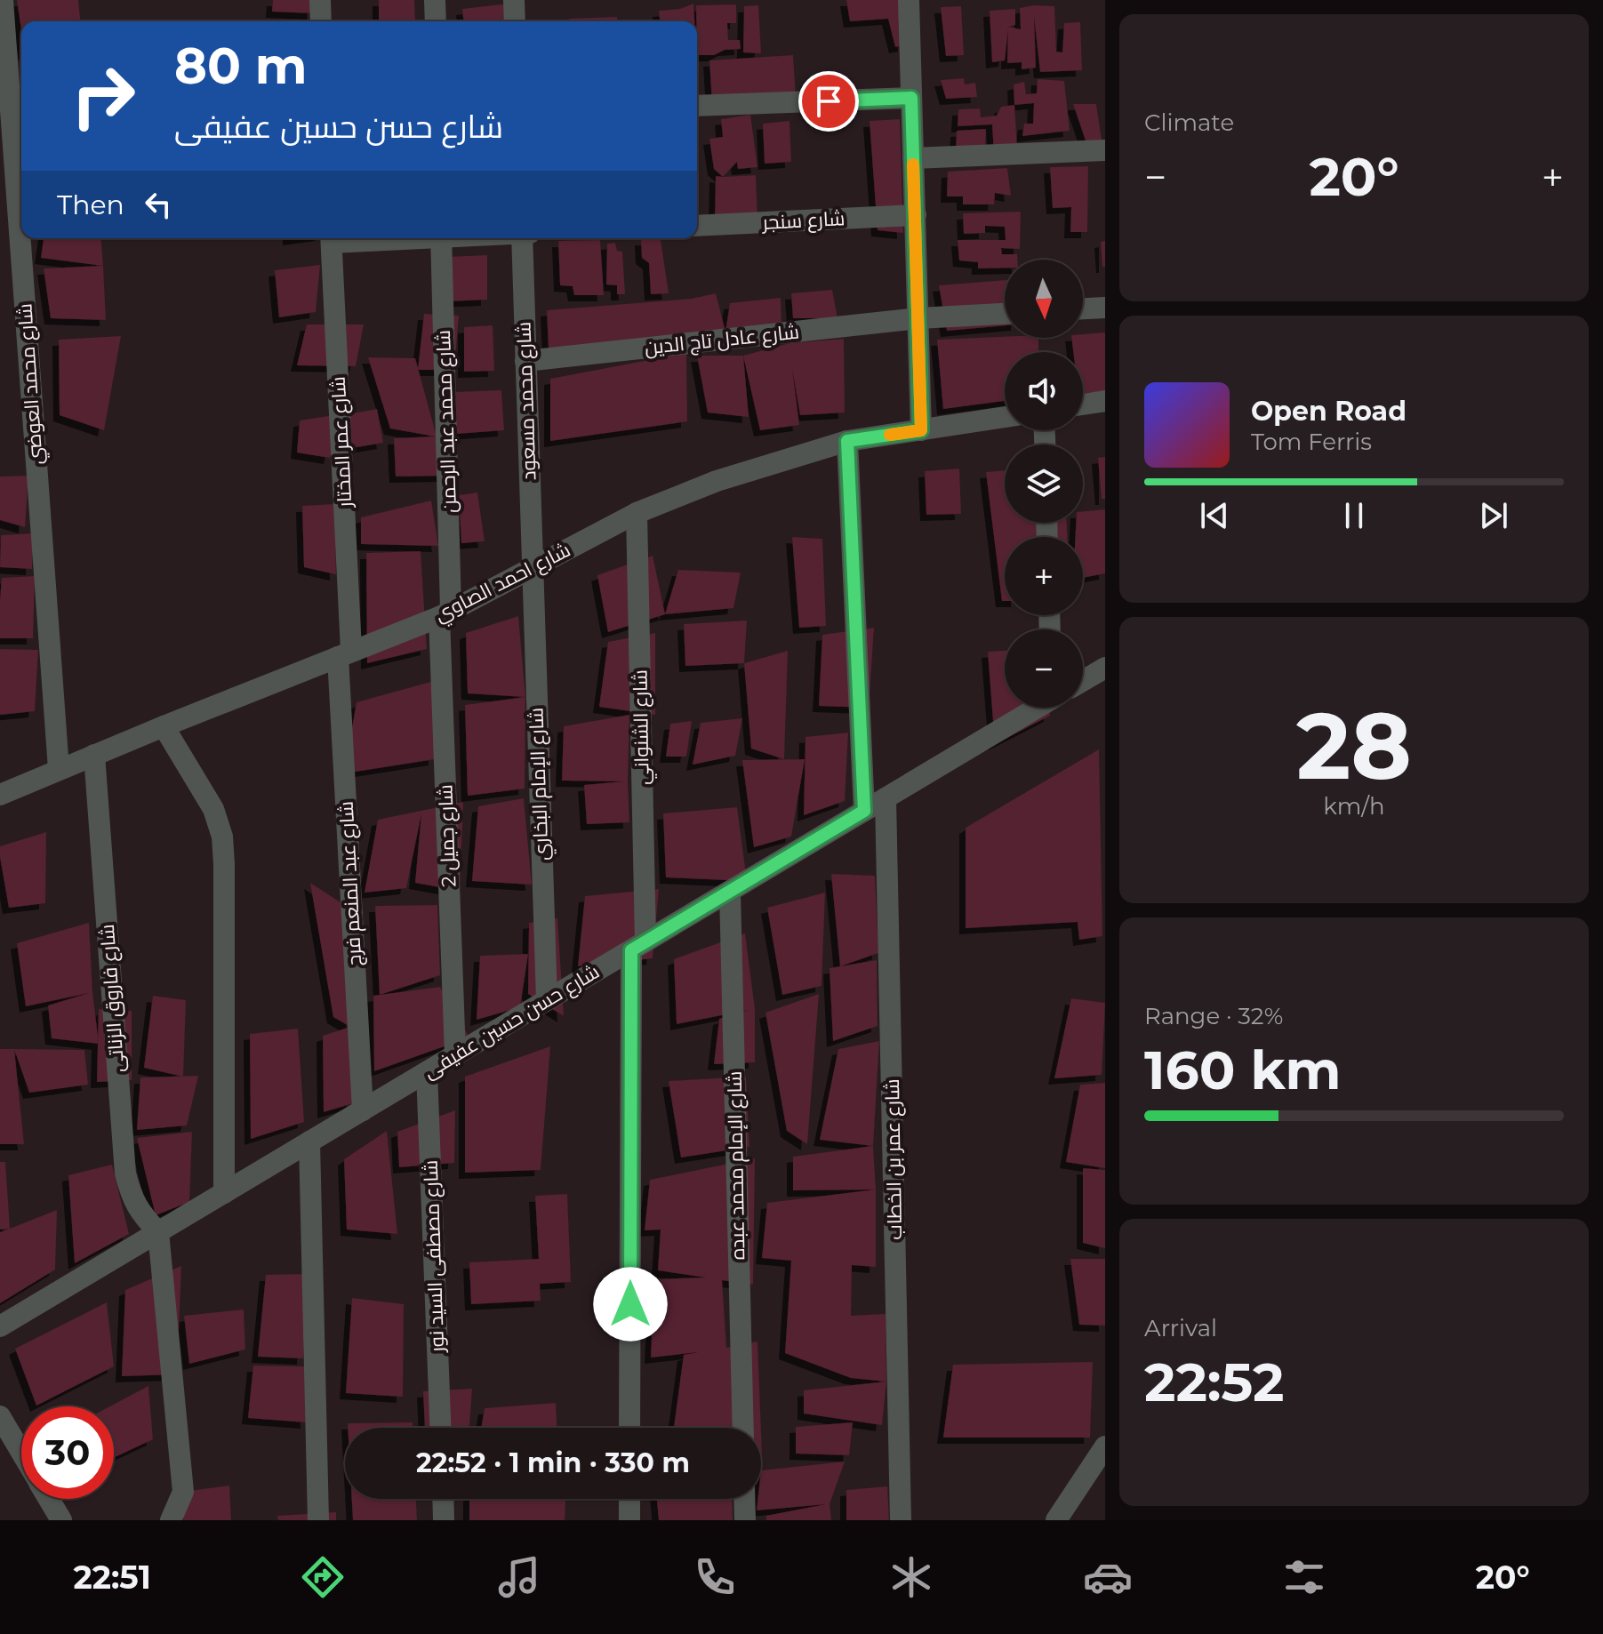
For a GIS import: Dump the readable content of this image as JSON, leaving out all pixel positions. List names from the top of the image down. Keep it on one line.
{"streets":{"street":["شارع سنجر","شارع عادل تاج الدين","شارع محمد العوضي","شارع محمد مسعود","شارع محمد عبد الرحمن","شارع عمر المختار","شارع احمد الصاوي","شارع الشنواني","شارع الإمام البخاري","شارع جميل 2","شارع عبد المنعم فرج","شارع فاروق الزناتى","شارع حسن حسين عفيفى","شارع عمر بن الخطاب","شارع الإمام محمد عبده","شارع مصطفى السيد نور"]},"crossings":[["شارع عادل تاج الدين","شارع محمد مسعود"],["شارع محمد العوضي","شارع احمد الصاوي"],["شارع محمد مسعود","شارع احمد الصاوي"],["شارع محمد مسعود","شارع الإمام البخاري"],["شارع محمد عبد الرحمن","شارع احمد الصاوي"],["شارع محمد عبد الرحمن","شارع جميل 2"],["شارع عمر المختار","شارع احمد الصاوي"],["شارع عمر المختار","شارع عبد المنعم فرج"],["شارع احمد الصاوي","شارع الشنواني"],["شارع احمد الصاوي","شارع الإمام البخاري"],["شارع احمد الصاوي","شارع جميل 2"],["شارع احمد الصاوي","شارع عبد المنعم فرج"],["شارع احمد الصاوي","شارع فاروق الزناتى"],["شارع الشنواني","شارع حسن حسين عفيفى"],["شارع الإمام البخاري","شارع حسن حسين عفيفى"],["شارع جميل 2","شارع حسن حسين عفيفى"],["شارع عبد المنعم فرج","شارع حسن حسين عفيفى"],["شارع فاروق الزناتى","شارع حسن حسين عفيفى"],["شارع حسن حسين عفيفى","شارع عمر بن الخطاب"],["شارع حسن حسين عفيفى","شارع الإمام محمد عبده"],["شارع حسن حسين عفيفى","شارع مصطفى السيد نور"]],"north":"bottom","page":{"tile":["Climate",["28","km/h"],["Range · 32%","160 km"],["Arrival","22:52"]],"turn":["80 m","شارع حسن حسين عفيفى"],"heat":["−","20°","+"],"then":"Then","map_buttons":["+","−"],"song":["Open Road","Tom Ferris"],"limit":"30","trip":"22:52 · 1 min · 330 m","tabs":["22:51","20°"]}}
